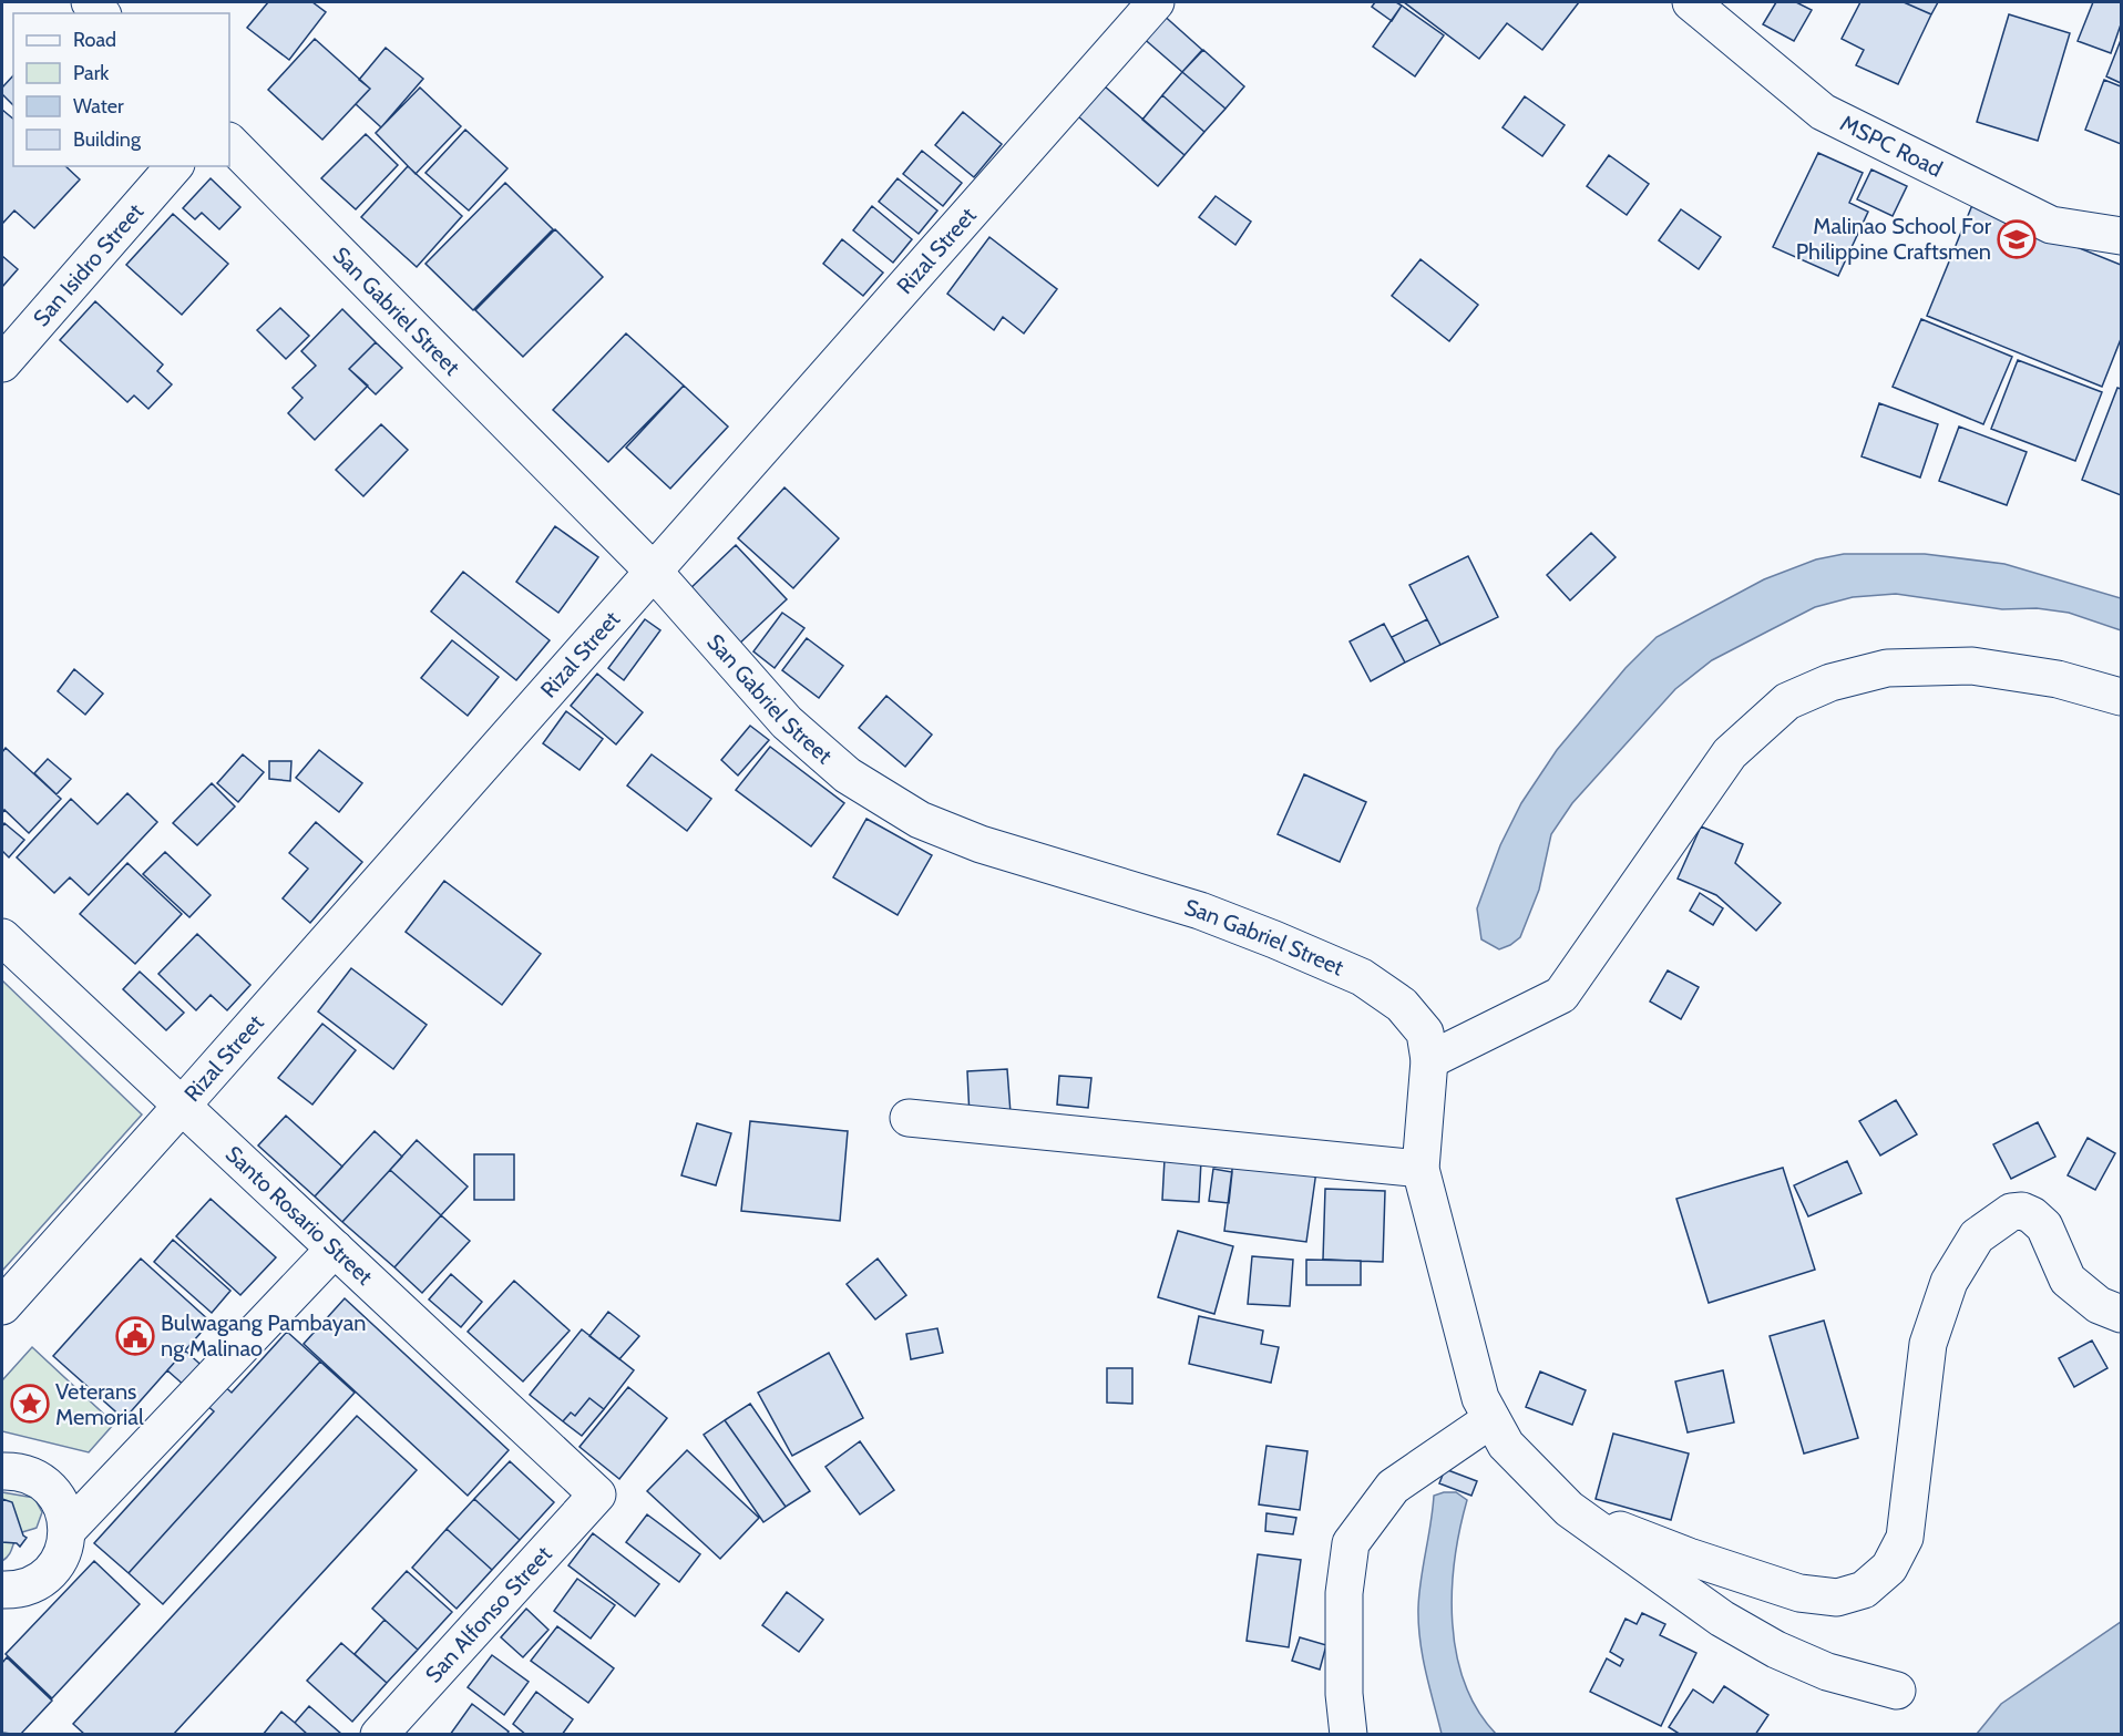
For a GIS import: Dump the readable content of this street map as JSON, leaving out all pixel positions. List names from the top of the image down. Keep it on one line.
{"streets":{"street":["MSPC Road","Rizal Street","San Isidro Street","San Gabriel Street","Santo Rosario Street","San Alfonso Street"]},"crossings":[["Rizal Street","San Gabriel Street"],["Rizal Street","Santo Rosario Street"],["Santo Rosario Street","San Alfonso Street"]],"places":{"school or university":["Malinao School For Philippine Craftsmen"],"public building":["Bulwagang Pambayan ng Malinao"],"place":["Veterans Memorial"]},"legend":["Road","Park","Water","Building"]}
